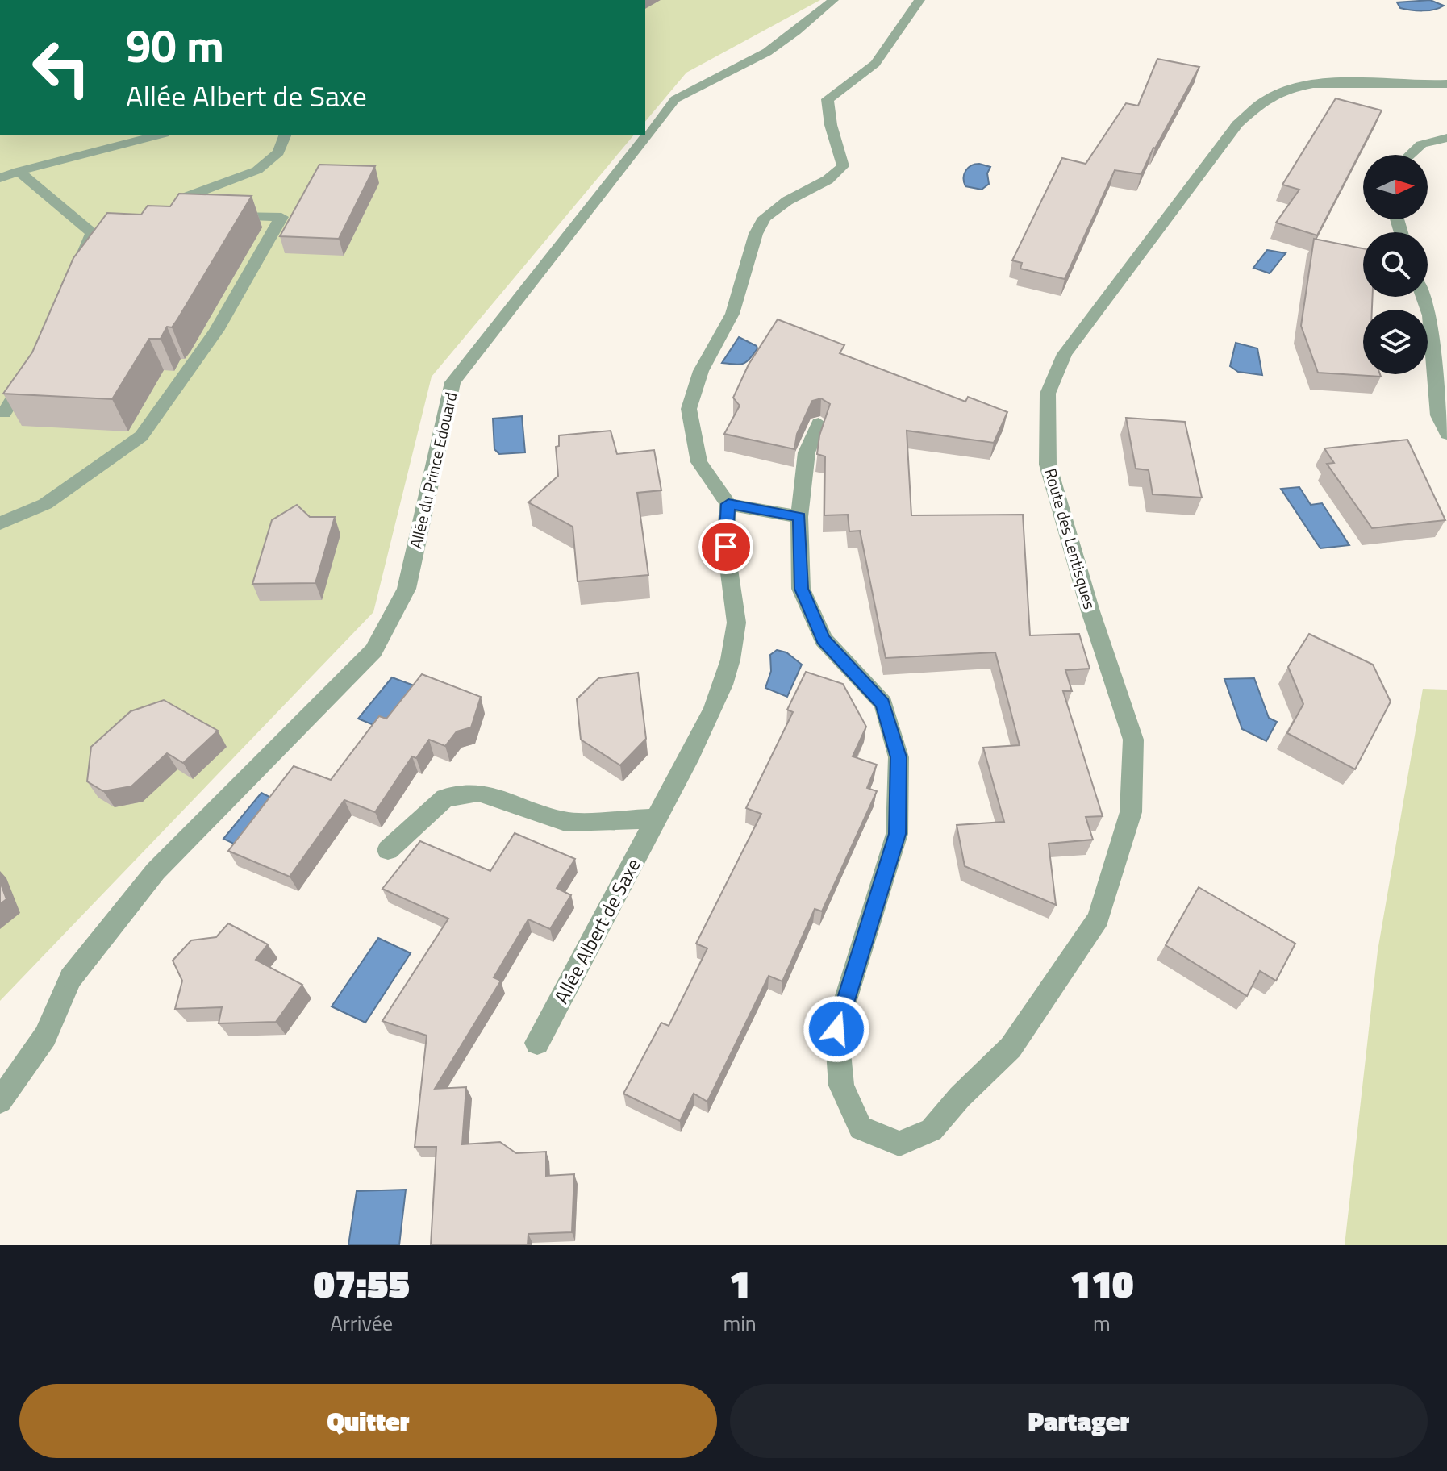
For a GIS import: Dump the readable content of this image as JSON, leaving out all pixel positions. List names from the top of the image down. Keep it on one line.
{"streets":{"street":["Allée du Prince Edouard","Route des Lentisques","Allée Albert de Saxe"]},"north":"right","page":{"turn":["90 m","Allée Albert de Saxe"],"eta":["07:55","Arrivée","1","min","110","m"],"buttons":["Quitter","Partager"]}}
